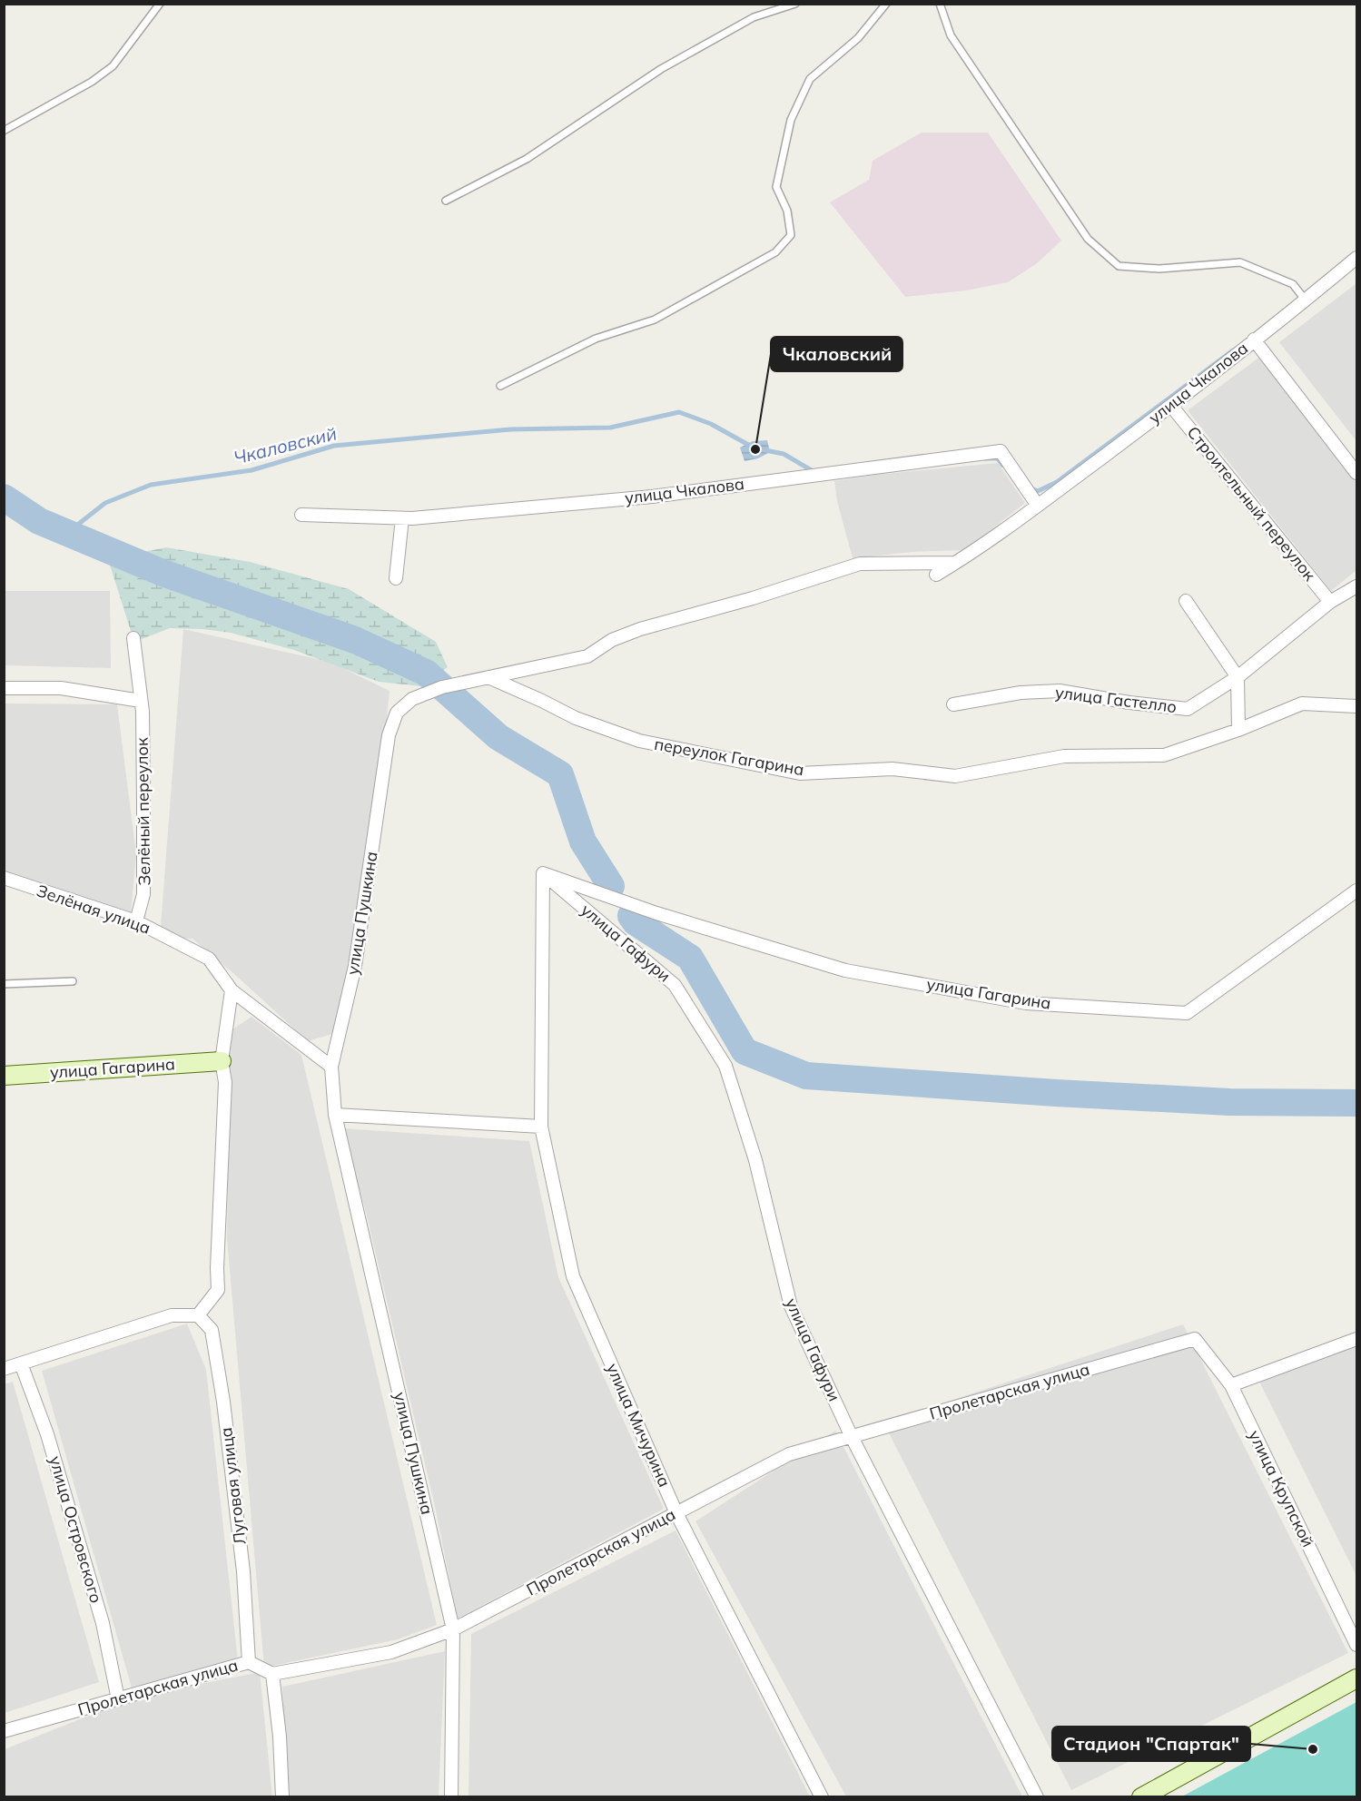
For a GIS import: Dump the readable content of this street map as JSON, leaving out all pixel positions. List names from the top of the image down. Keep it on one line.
{"streets":{"street":["улица Чкалова","Строительный переулок","улица Гастелло","переулок Гагарина","Зелёный переулок","Зелёная улица","улица Пушкина","улица Гафури","улица Гагарина","Пролетарская улица","улица Мичурина","Луговая улица","улица Крупской","улица Островского"]},"crossings":[["улица Чкалова","Строительный переулок"],["Строительный переулок","улица Гастелло"],["переулок Гагарина","улица Пушкина"],["Зелёный переулок","Зелёная улица"],["Зелёная улица","улица Пушкина"],["улица Пушкина","Пролетарская улица"],["улица Гафури","улица Гагарина"],["улица Гафури","Пролетарская улица"],["улица Гафури","улица Мичурина"],["улица Гагарина","улица Мичурина"],["Пролетарская улица","улица Мичурина"],["Пролетарская улица","Луговая улица"],["Пролетарская улица","улица Крупской"],["Пролетарская улица","улица Островского"]],"water":["Чкаловский"],"places":["Чкаловский","Стадион \"Спартак\""]}
